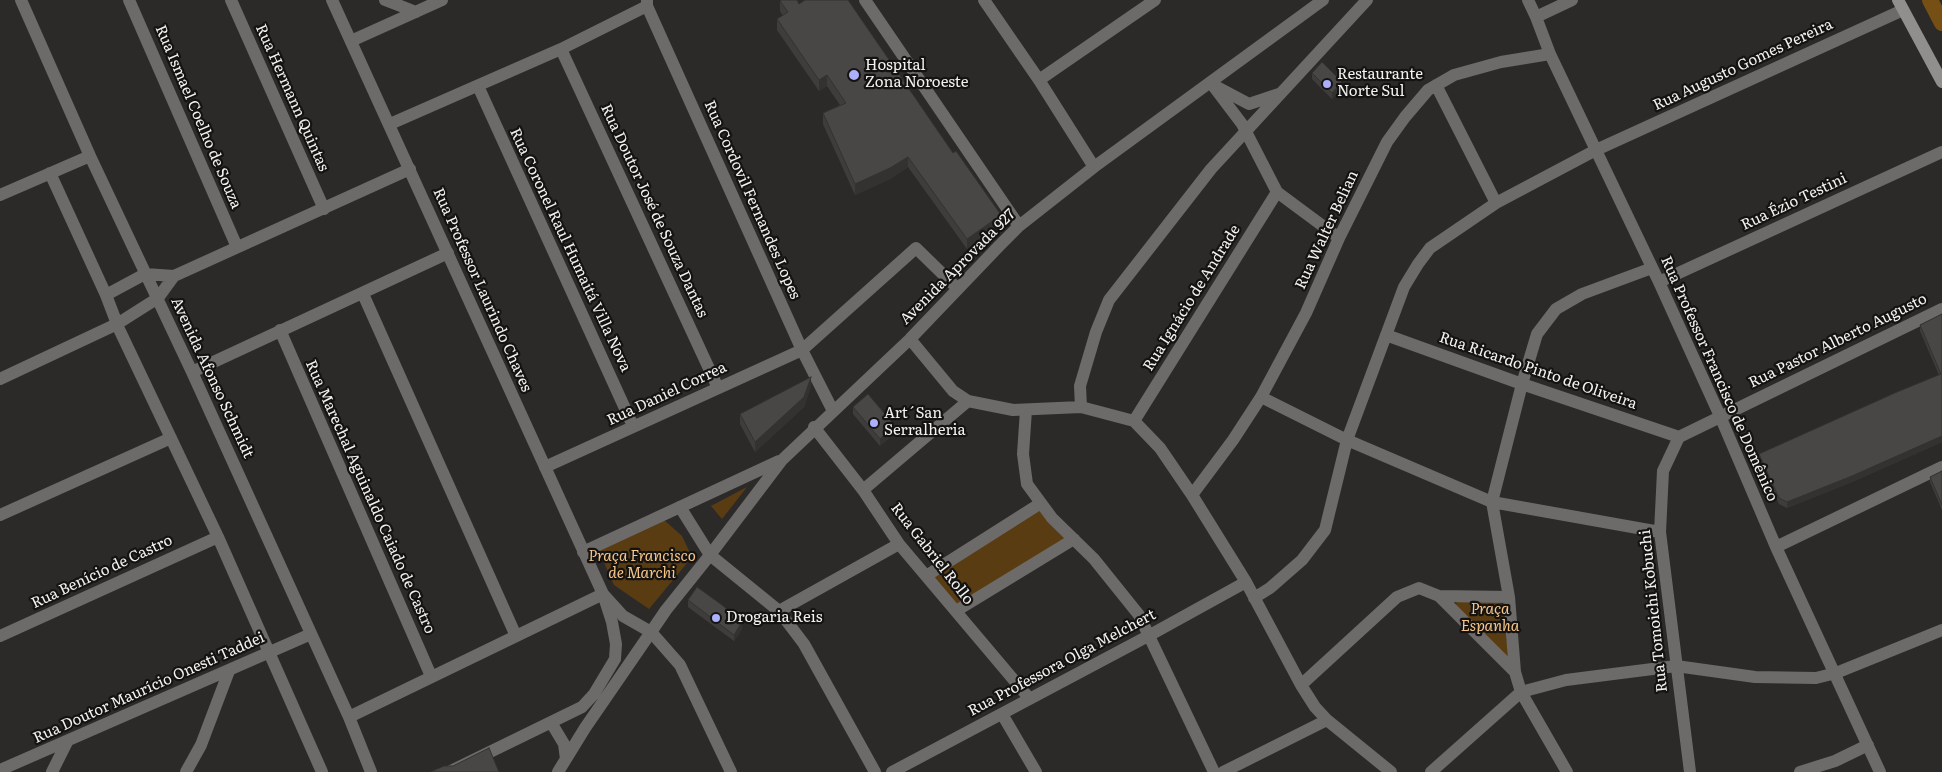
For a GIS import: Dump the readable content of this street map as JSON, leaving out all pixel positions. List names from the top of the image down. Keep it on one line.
{"streets":{"street":["Rua Augusto Gomes Pereira","Rua Hermann Quintas","Rua Ismael Coelho de Souza","Rua Cordovil Fernandes Lopes","Rua Ézio Testini","Rua Doutor José de Souza Dantas","Rua Walter Belian","Rua Coronel Raul Humaitá Villa Nova","Avenida Aprovada 927","Rua Professor Laurindo Chaves","Rua Ignácio de Andrade","Rua Pastor Alberto Augusto","Rua Ricardo Pinto de Oliveira","Avenida Afonso Schmidt","Rua Professor Francisco de Domênico","Rua Daniel Correa","Rua Marechal Aguinaldo Caiado de Castro","Rua Gabriel Rollo","Rua Benício de Castro","Rua Tomoichi Kobuchi","Rua Professora Olga Melchert","Rua Doutor Maurício Onesti Taddei"]},"crossings":[["Rua Augusto Gomes Pereira","Rua Ricardo Pinto de Oliveira"],["Rua Augusto Gomes Pereira","Rua Professor Francisco de Domênico"],["Rua Cordovil Fernandes Lopes","Avenida Aprovada 927"],["Rua Cordovil Fernandes Lopes","Rua Daniel Correa"],["Rua Ézio Testini","Rua Professor Francisco de Domênico"],["Rua Doutor José de Souza Dantas","Rua Daniel Correa"],["Rua Walter Belian","Rua Professor Francisco de Domênico"],["Rua Coronel Raul Humaitá Villa Nova","Rua Daniel Correa"],["Avenida Aprovada 927","Rua Daniel Correa"],["Avenida Aprovada 927","Rua Gabriel Rollo"],["Rua Professor Laurindo Chaves","Rua Daniel Correa"],["Rua Pastor Alberto Augusto","Rua Professor Francisco de Domênico"],["Rua Ricardo Pinto de Oliveira","Rua Tomoichi Kobuchi"],["Avenida Afonso Schmidt","Rua Doutor Maurício Onesti Taddei"],["Rua Gabriel Rollo","Rua Professora Olga Melchert"]],"parks":["Praça Francisco de Marchi","Praça Espanha"],"places":["Hospital Zona Noroeste","Restaurante Norte Sul","Art´San Serralheria","Drogaria Reis"]}
